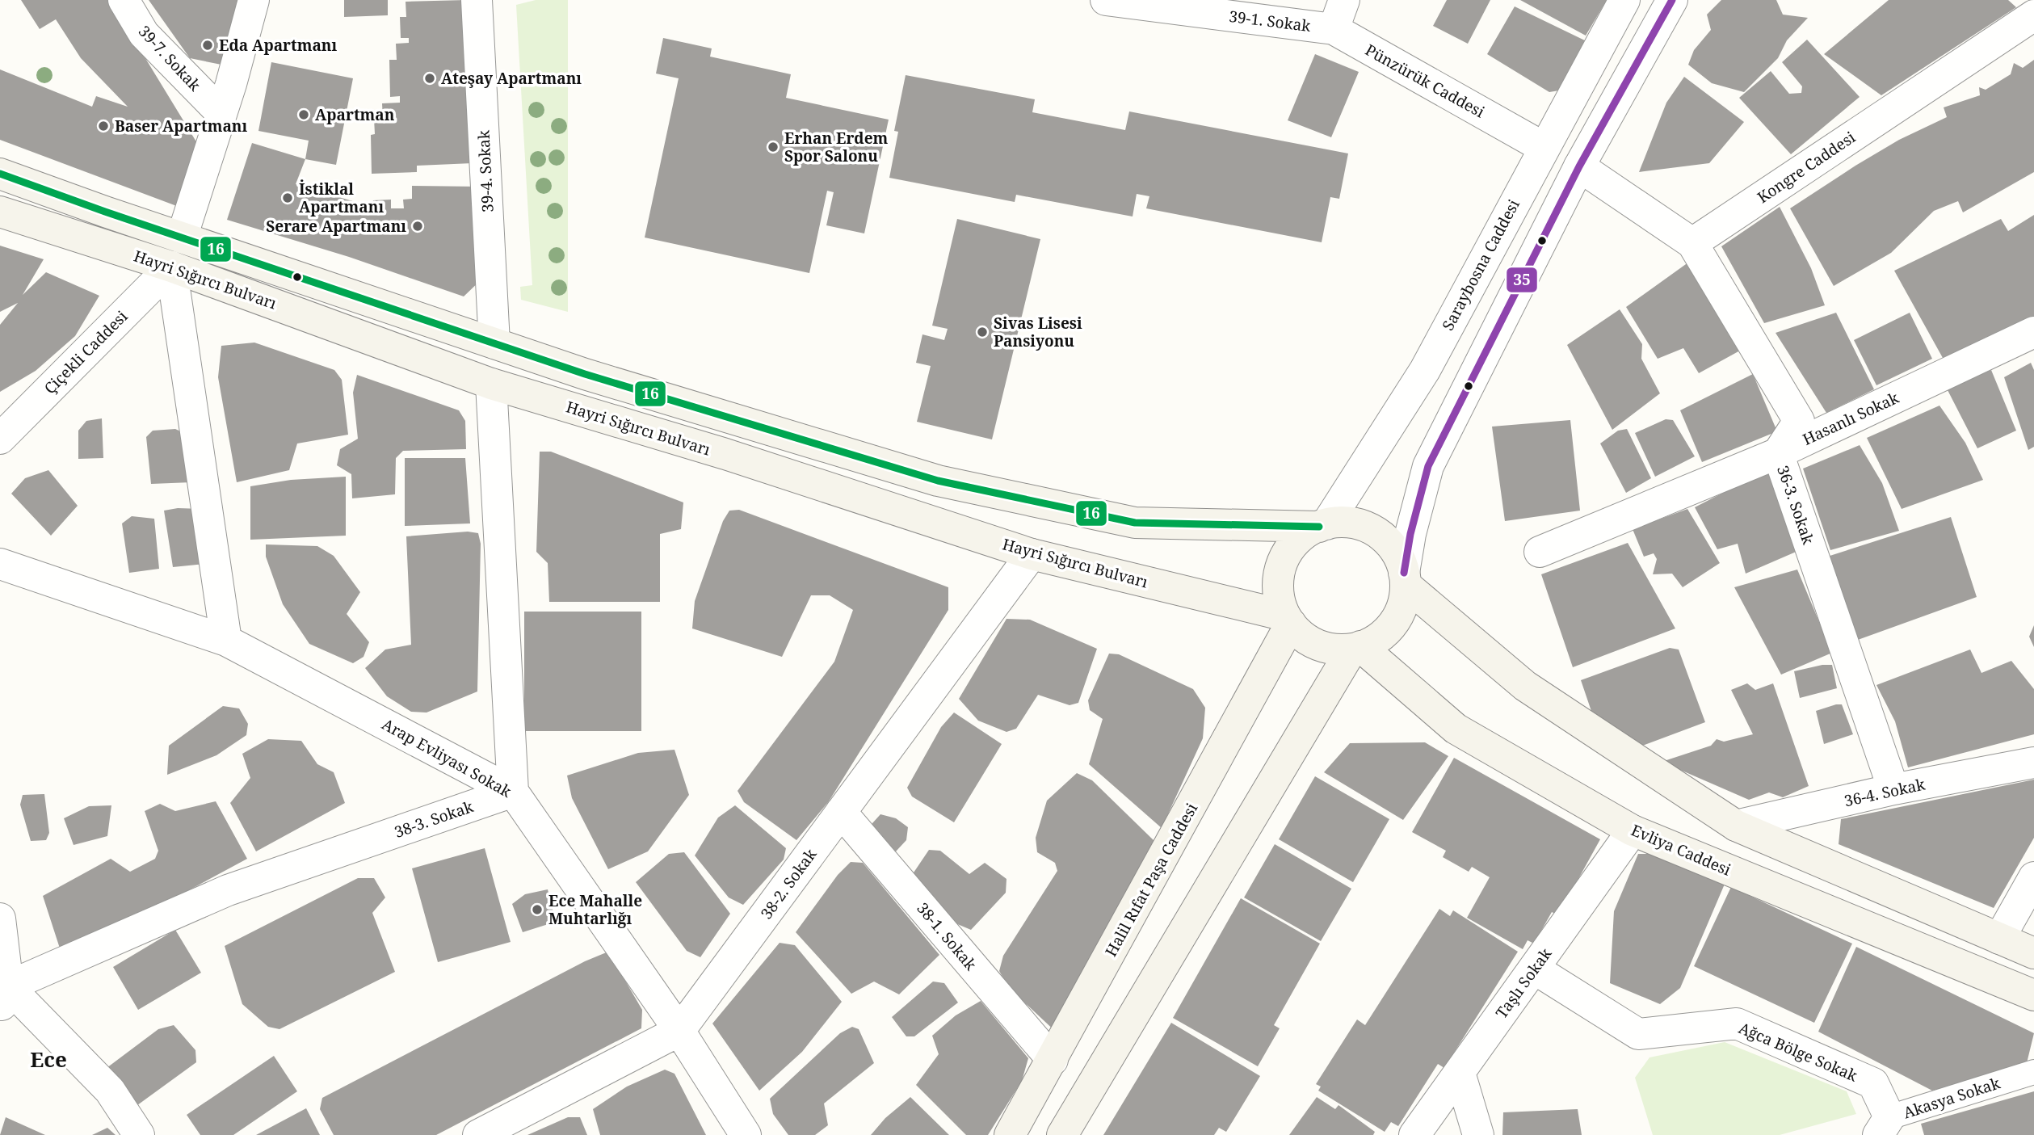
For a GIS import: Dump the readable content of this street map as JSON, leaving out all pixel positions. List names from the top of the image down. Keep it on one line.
{"streets":{"main road":["Hayri Sığırcı Bulvarı","Evliya Caddesi","Halil Rıfat Paşa Caddesi"],"street":["39-1. Sokak","39-7. Sokak","Pünzürük Caddesi","Kongre Caddesi","39-4. Sokak","Saraybosna Caddesi","Çiçekli Caddesi","Hasanlı Sokak","36-3. Sokak","Arap Evliyası Sokak","36-4. Sokak","38-3. Sokak","38-2. Sokak","38-1. Sokak","Taşlı Sokak","Ağca Bölge Sokak","Akasya Sokak"]},"crossings":[["39-1. Sokak","Pünzürük Caddesi"],["Pünzürük Caddesi","Saraybosna Caddesi"],["Kongre Caddesi","36-3. Sokak"],["39-4. Sokak","Hayri Sığırcı Bulvarı"],["Saraybosna Caddesi","Hayri Sığırcı Bulvarı"],["Saraybosna Caddesi","Evliya Caddesi"],["Saraybosna Caddesi","Halil Rıfat Paşa Caddesi"],["Hayri Sığırcı Bulvarı","Çiçekli Caddesi"],["Hayri Sığırcı Bulvarı","Evliya Caddesi"],["Hayri Sığırcı Bulvarı","Halil Rıfat Paşa Caddesi"],["Hayri Sığırcı Bulvarı","38-2. Sokak"],["Hasanlı Sokak","36-3. Sokak"],["36-3. Sokak","36-4. Sokak"],["Arap Evliyası Sokak","38-3. Sokak"],["Arap Evliyası Sokak","38-2. Sokak"],["Evliya Caddesi","Halil Rıfat Paşa Caddesi"],["Evliya Caddesi","Taşlı Sokak"],["Halil Rıfat Paşa Caddesi","38-1. Sokak"],["38-2. Sokak","38-1. Sokak"],["Taşlı Sokak","Ağca Bölge Sokak"],["Ağca Bölge Sokak","Akasya Sokak"]],"districts":["Ece"],"places":["Eda Apartmanı","Ateşay Apartmanı","Apartman","Baser Apartmanı","Erhan Erdem Spor Salonu","İstiklal Apartmanı","Serare Apartmanı","Sivas Lisesi Pansiyonu","Ece Mahalle Muhtarlığı"],"lines":["transit line 35","transit line 16"]}
